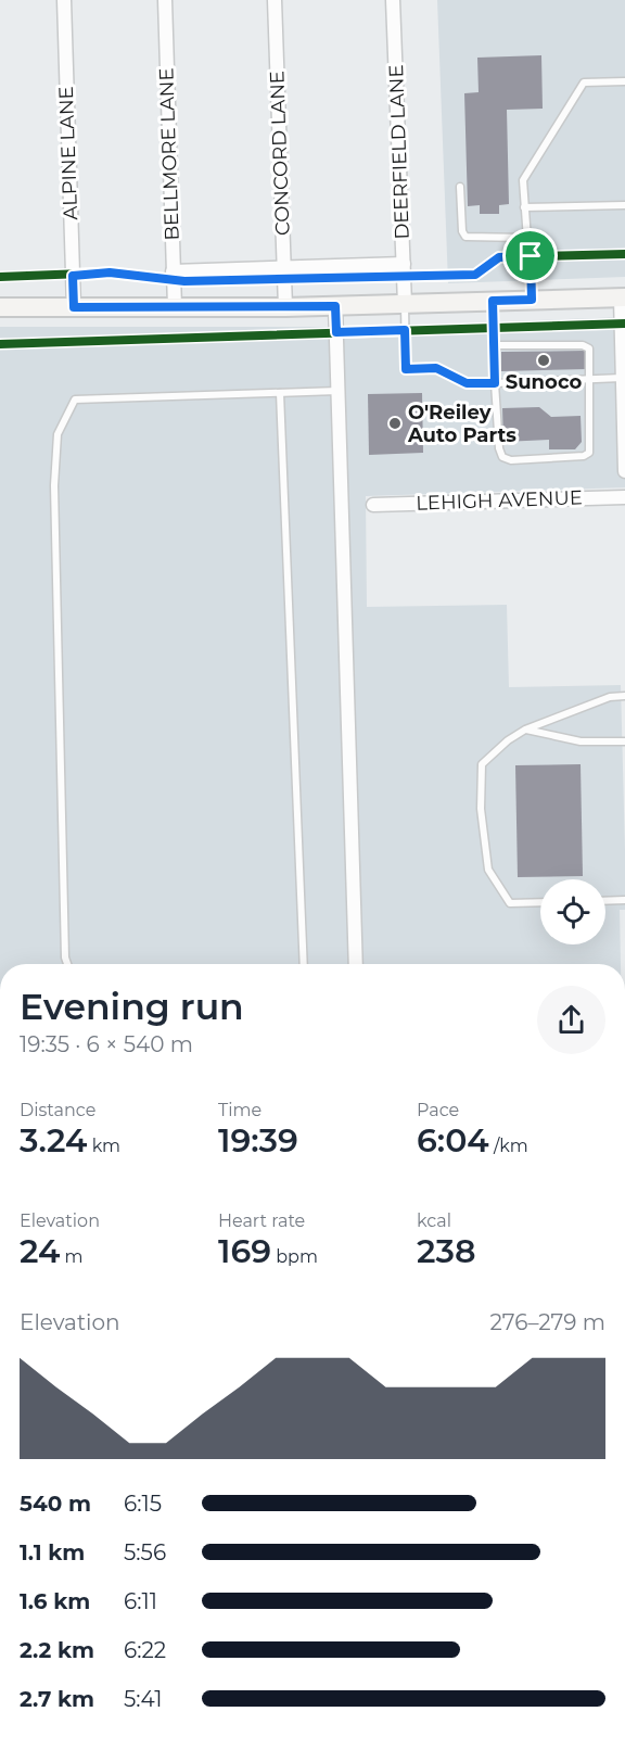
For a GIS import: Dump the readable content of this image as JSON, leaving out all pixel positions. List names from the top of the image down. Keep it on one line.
{"streets":{"street":["DEERFIELD LANE","ALPINE LANE","CONCORD LANE","BELLMORE LANE","LEHIGH AVENUE"]},"places":["Sunoco","O'Reiley Auto Parts"],"page":{"heading":["Evening run","19:35 · 6 × 540 m"],"stats":[["Distance","3.24 km"],["Time","19:39"],["Pace","6:04 /km"],["Elevation","24 m"],["Heart rate","169 bpm"],["kcal","238"]],"chart":["Elevation","276–279 m"],"list":[{"name":"540 m","note":"6:15"},{"name":"1.1 km","note":"5:56"},{"name":"1.6 km","note":"6:11"},{"name":"2.2 km","note":"6:22"},{"name":"2.7 km","note":"5:41"}]}}
